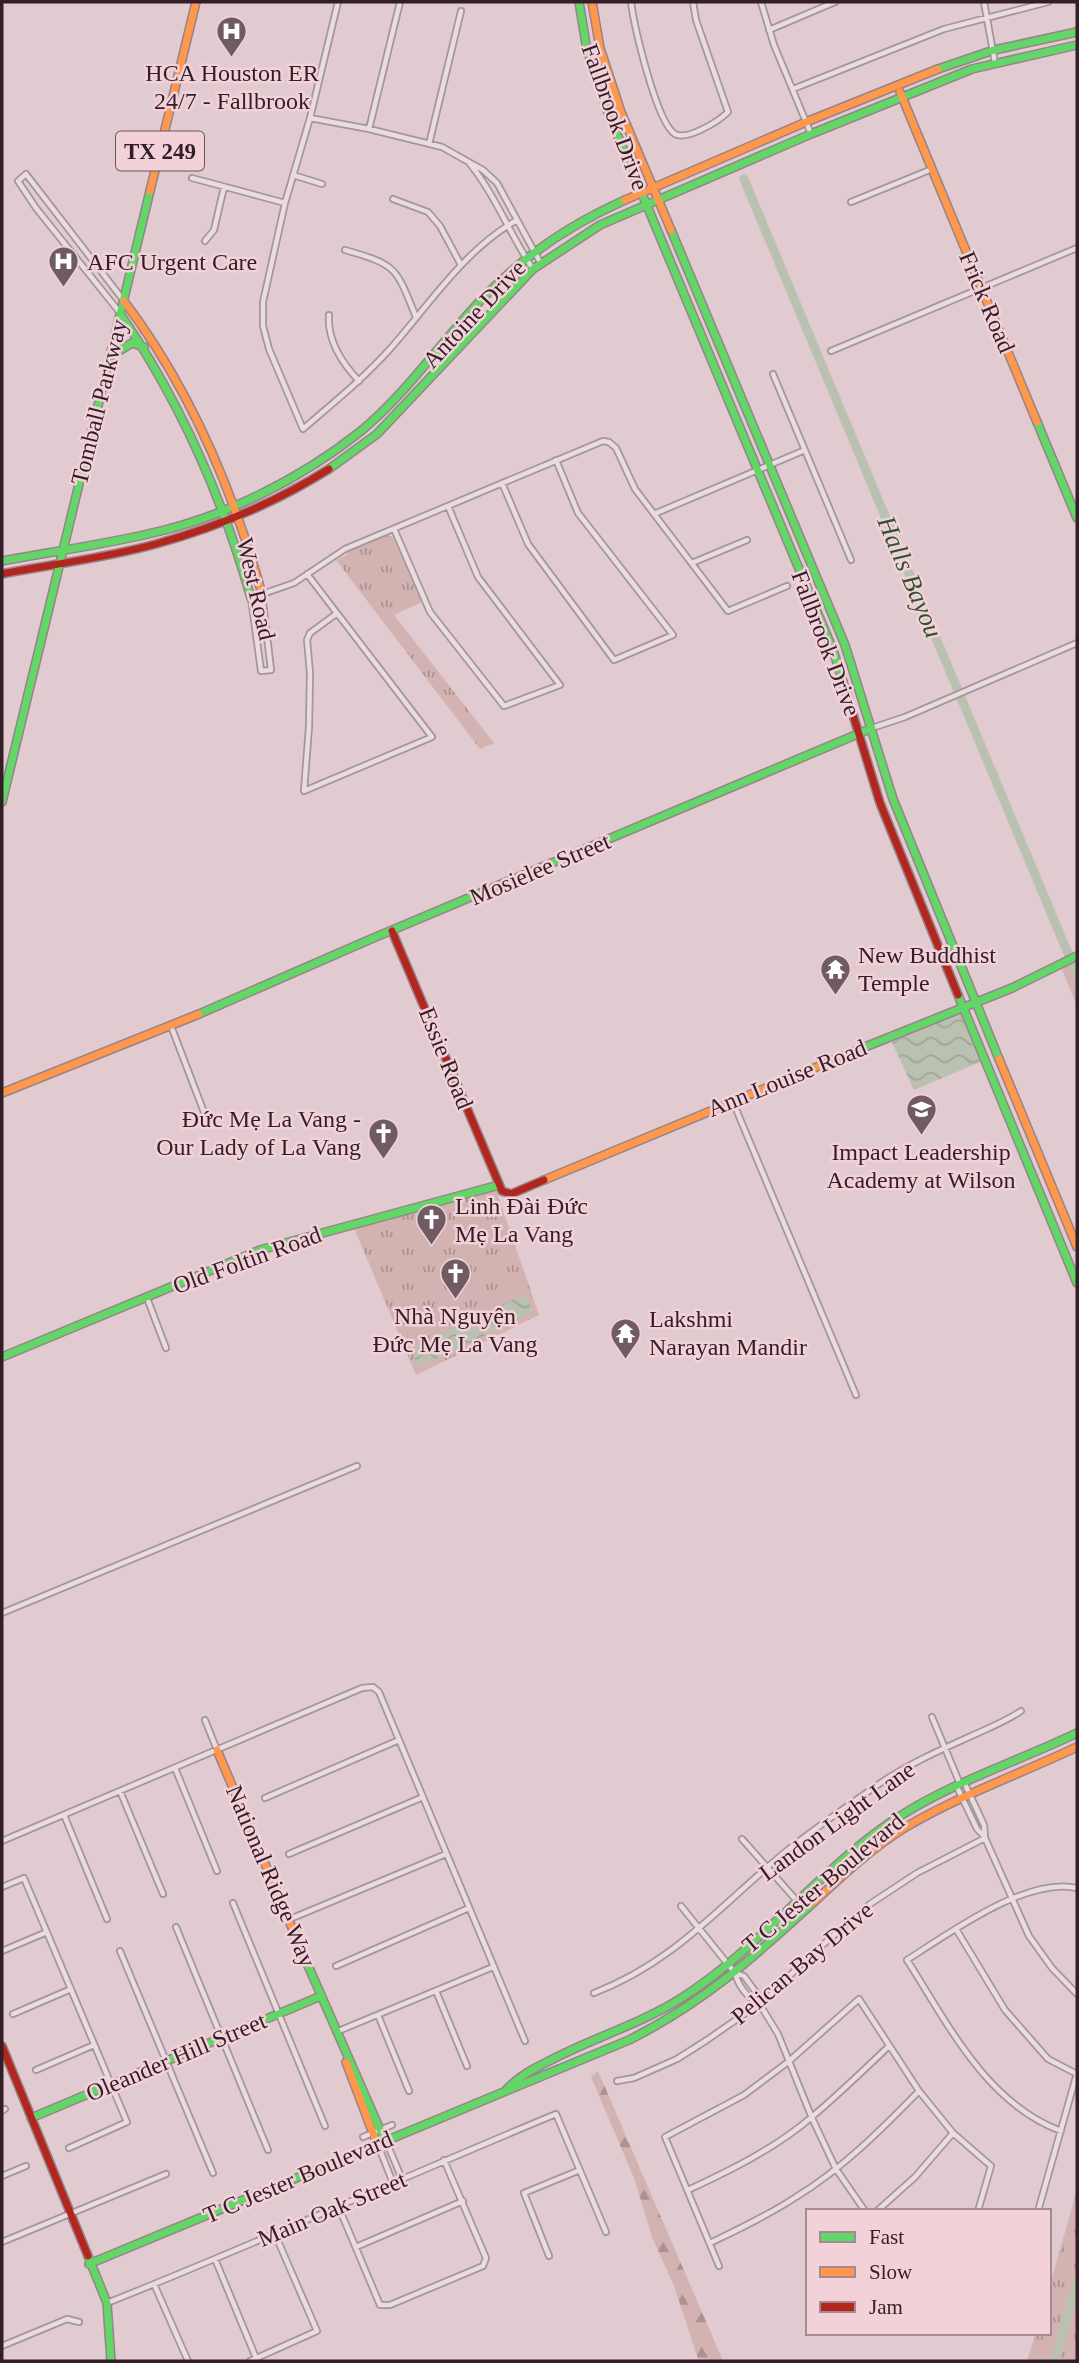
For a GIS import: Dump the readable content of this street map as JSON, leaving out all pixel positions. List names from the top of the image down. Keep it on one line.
{"streets":{"street":["Fallbrook Drive","TX 249","Frick Road","Antoine Drive","Tomball Parkway","West Road","Mosielee Street","Essie Road","Ann Louise Road","Old Foltin Road","Landon Light Lane","National Ridge Way","T C Jester Boulevard","Pelican Bay Drive","Oleander Hill Street","Main Oak Street"]},"crossings":[["Fallbrook Drive","Antoine Drive"],["Fallbrook Drive","Mosielee Street"],["Fallbrook Drive","Ann Louise Road"],["Frick Road","Antoine Drive"],["Antoine Drive","Tomball Parkway"],["Antoine Drive","West Road"],["Tomball Parkway","West Road"],["Mosielee Street","Essie Road"],["Essie Road","Ann Louise Road"],["Essie Road","Old Foltin Road"],["Ann Louise Road","Old Foltin Road"],["National Ridge Way","T C Jester Boulevard"],["National Ridge Way","Oleander Hill Street"],["National Ridge Way","Main Oak Street"]],"water":["Halls Bayou"],"places":{"hospital":["HCA Houston ER 24/7 - Fallbrook","AFC Urgent Care"],"temple":["New Buddhist Temple","Lakshmi Narayan Mandir"],"school or university":["Impact Leadership Academy at Wilson"],"church":["Đức Mẹ La Vang - Our Lady of La Vang","Linh Đài Đức Mẹ La Vang","Nhà Nguyện Đức Mẹ La Vang"]},"legend":["Fast","Slow","Jam"]}
